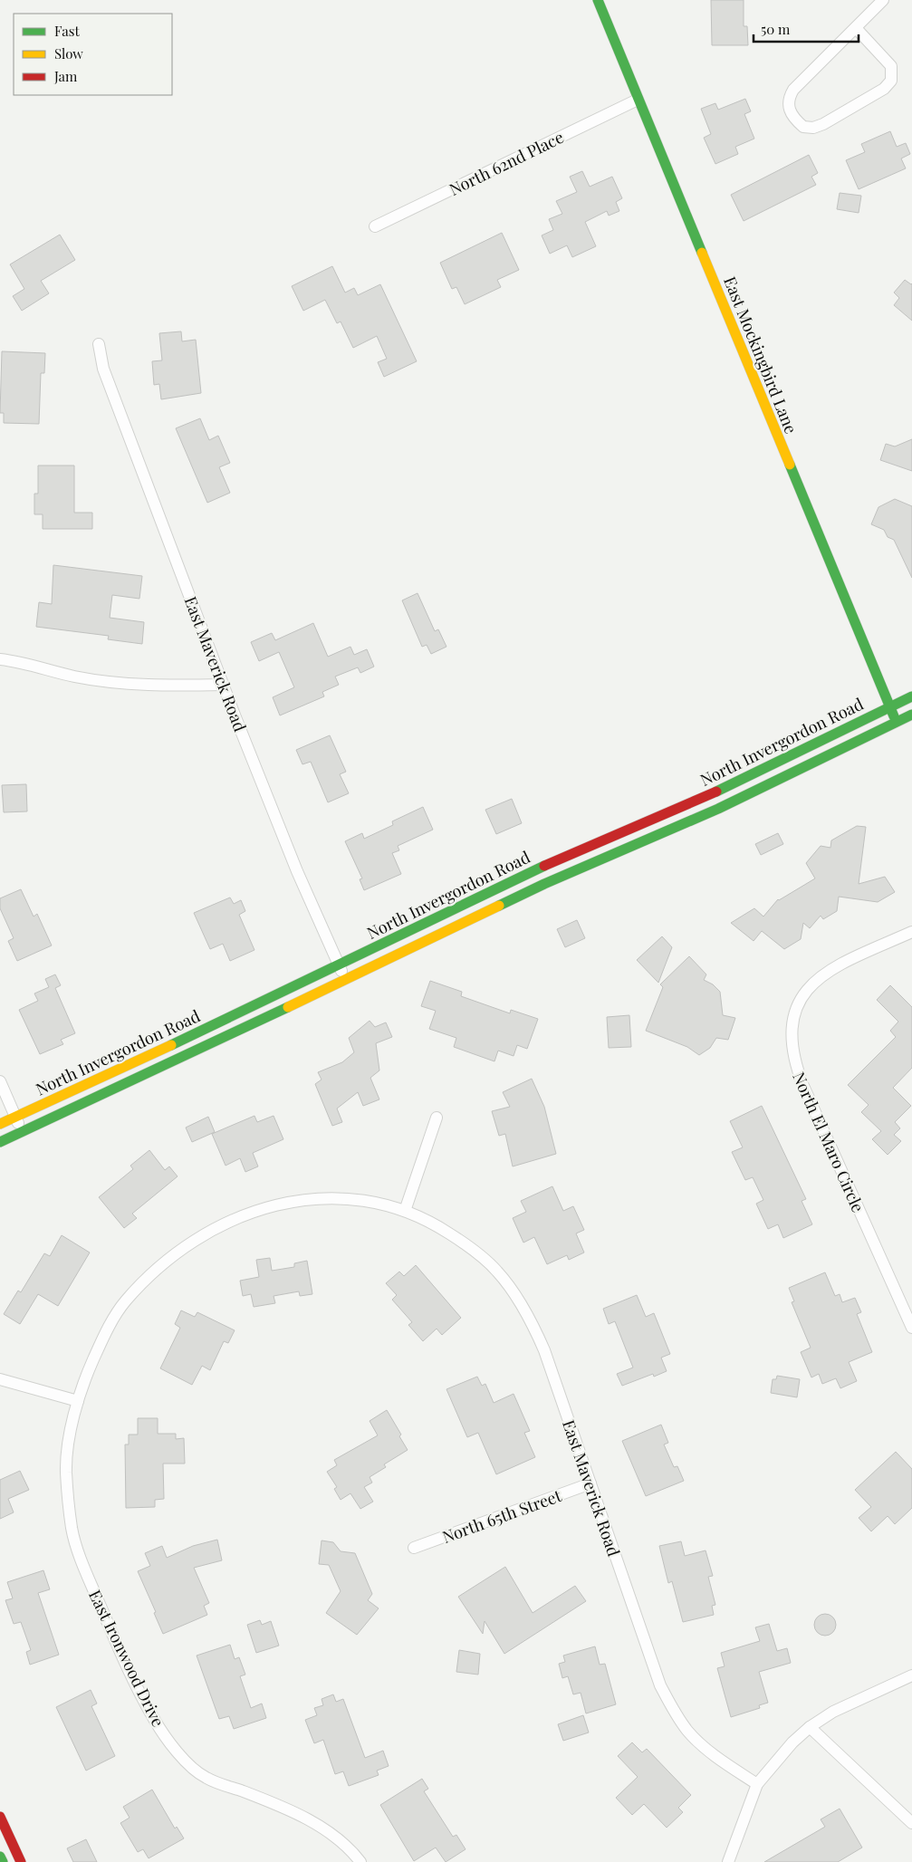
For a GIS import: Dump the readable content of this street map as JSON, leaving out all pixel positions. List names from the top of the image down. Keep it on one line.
{"streets":{"street":["North 62nd Place","East Mockingbird Lane","East Maverick Road","North Invergordon Road","North El Maro Circle","North 65th Street","East Ironwood Drive"]},"crossings":[["North 62nd Place","East Mockingbird Lane"],["East Mockingbird Lane","North Invergordon Road"],["East Maverick Road","North Invergordon Road"],["East Maverick Road","North 65th Street"],["East Maverick Road","East Ironwood Drive"]],"legend":["Fast","Slow","Jam"],"scale_bar":"50 m"}
